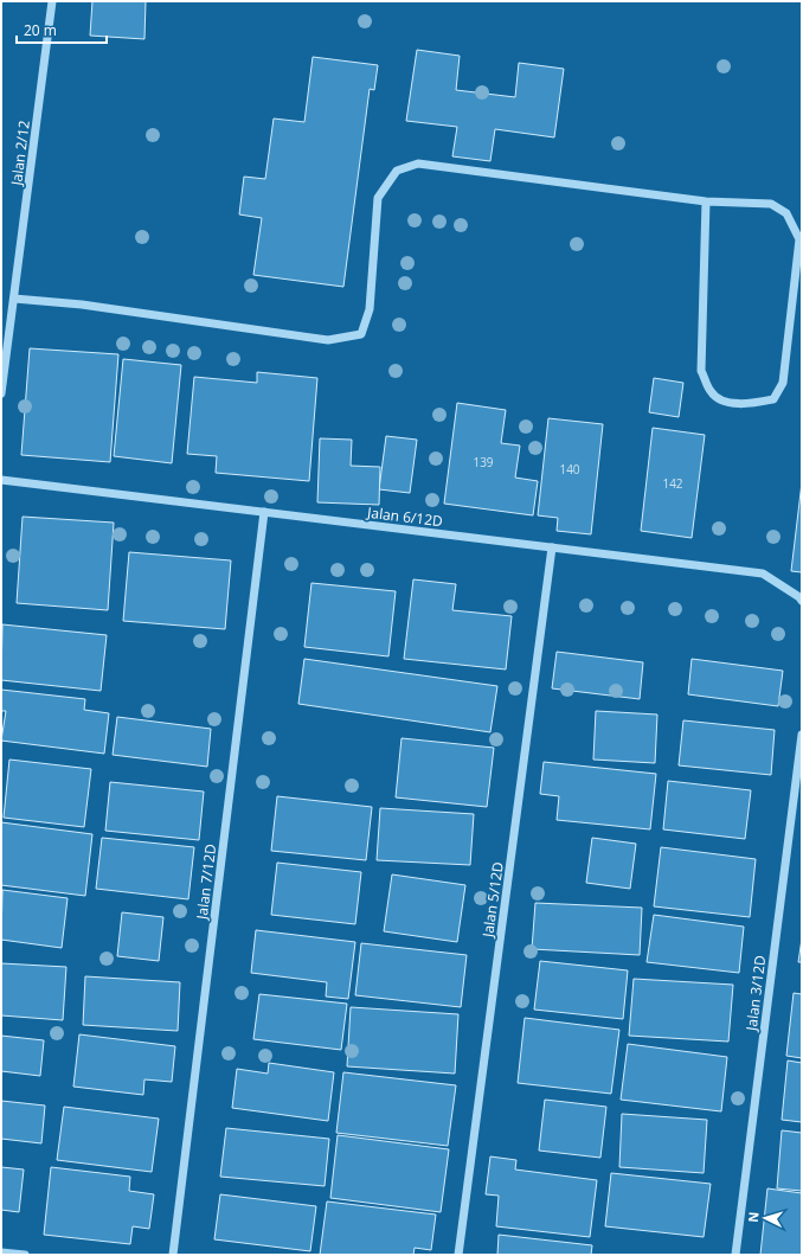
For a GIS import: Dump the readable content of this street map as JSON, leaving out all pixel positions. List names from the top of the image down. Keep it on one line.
{"streets":{"street":["Jalan 2/12","Jalan 6/12D","Jalan 7/12D","Jalan 5/12D","Jalan 3/12D"]},"crossings":[["Jalan 6/12D","Jalan 7/12D"],["Jalan 6/12D","Jalan 5/12D"]],"house_numbers":["139","140","142"],"scale_bar":"20 m","north":"left"}
